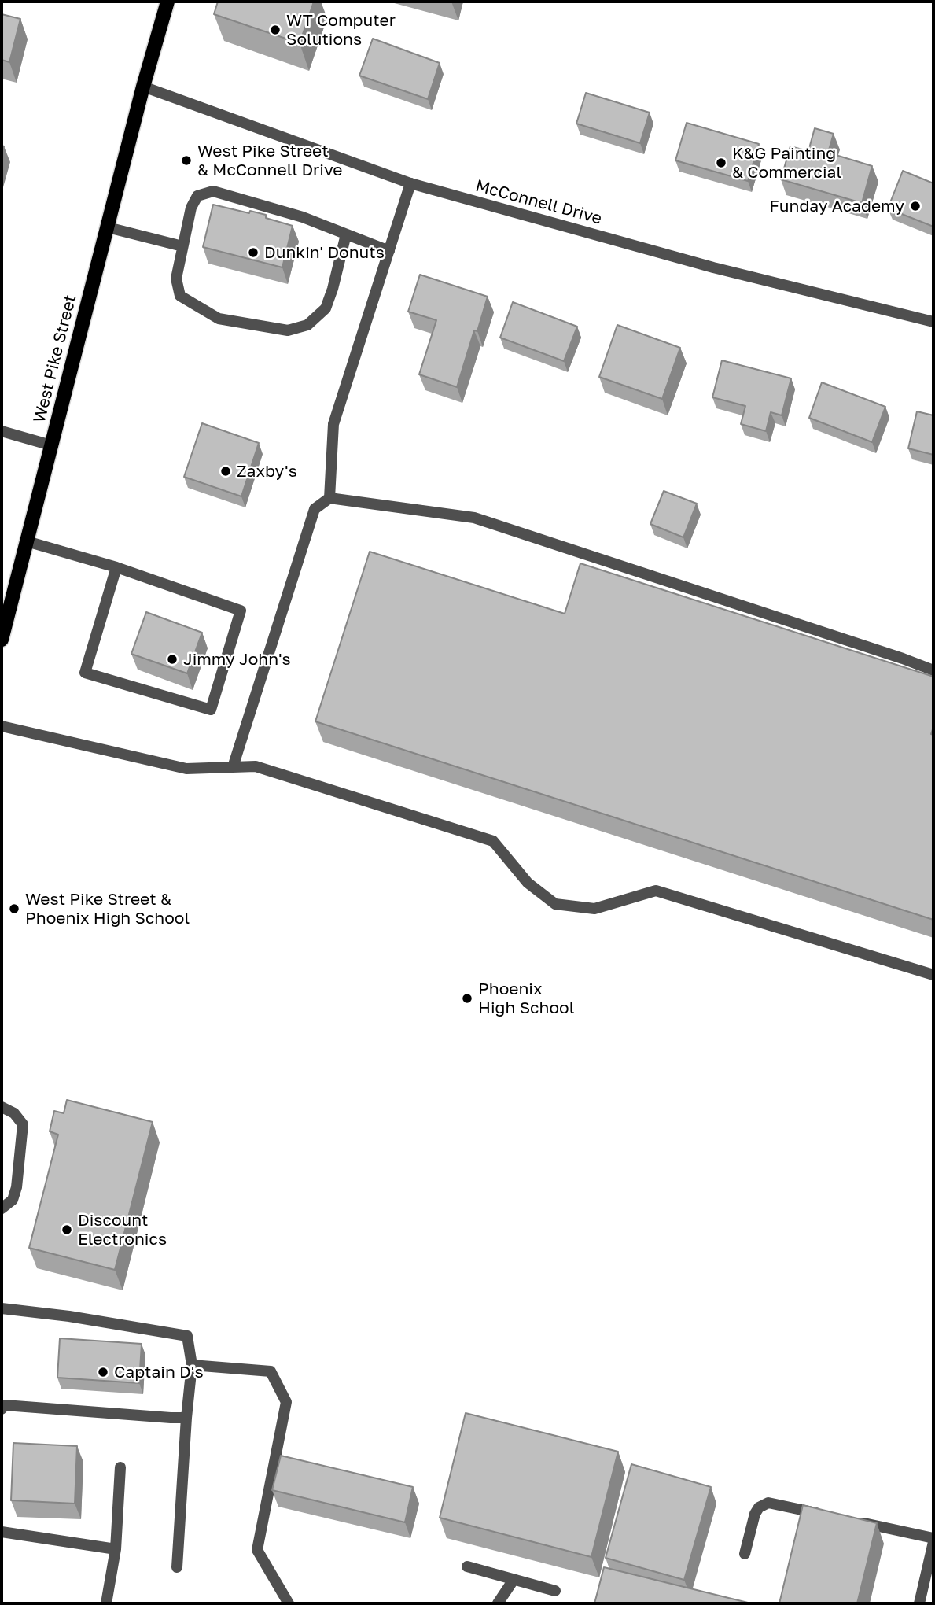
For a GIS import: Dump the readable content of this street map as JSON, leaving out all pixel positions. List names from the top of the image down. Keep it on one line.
{"streets":{"main road":["West Pike Street"],"street":["McConnell Drive"]},"crossings":[["McConnell Drive","West Pike Street"]],"places":["WT Computer Solutions","West Pike Street & McConnell Drive","K&G Painting & Commercial","Funday Academy","Dunkin' Donuts","Zaxby's","Jimmy John's","West Pike Street & Phoenix High School","Phoenix High School","Discount Electronics","Captain D's"]}
